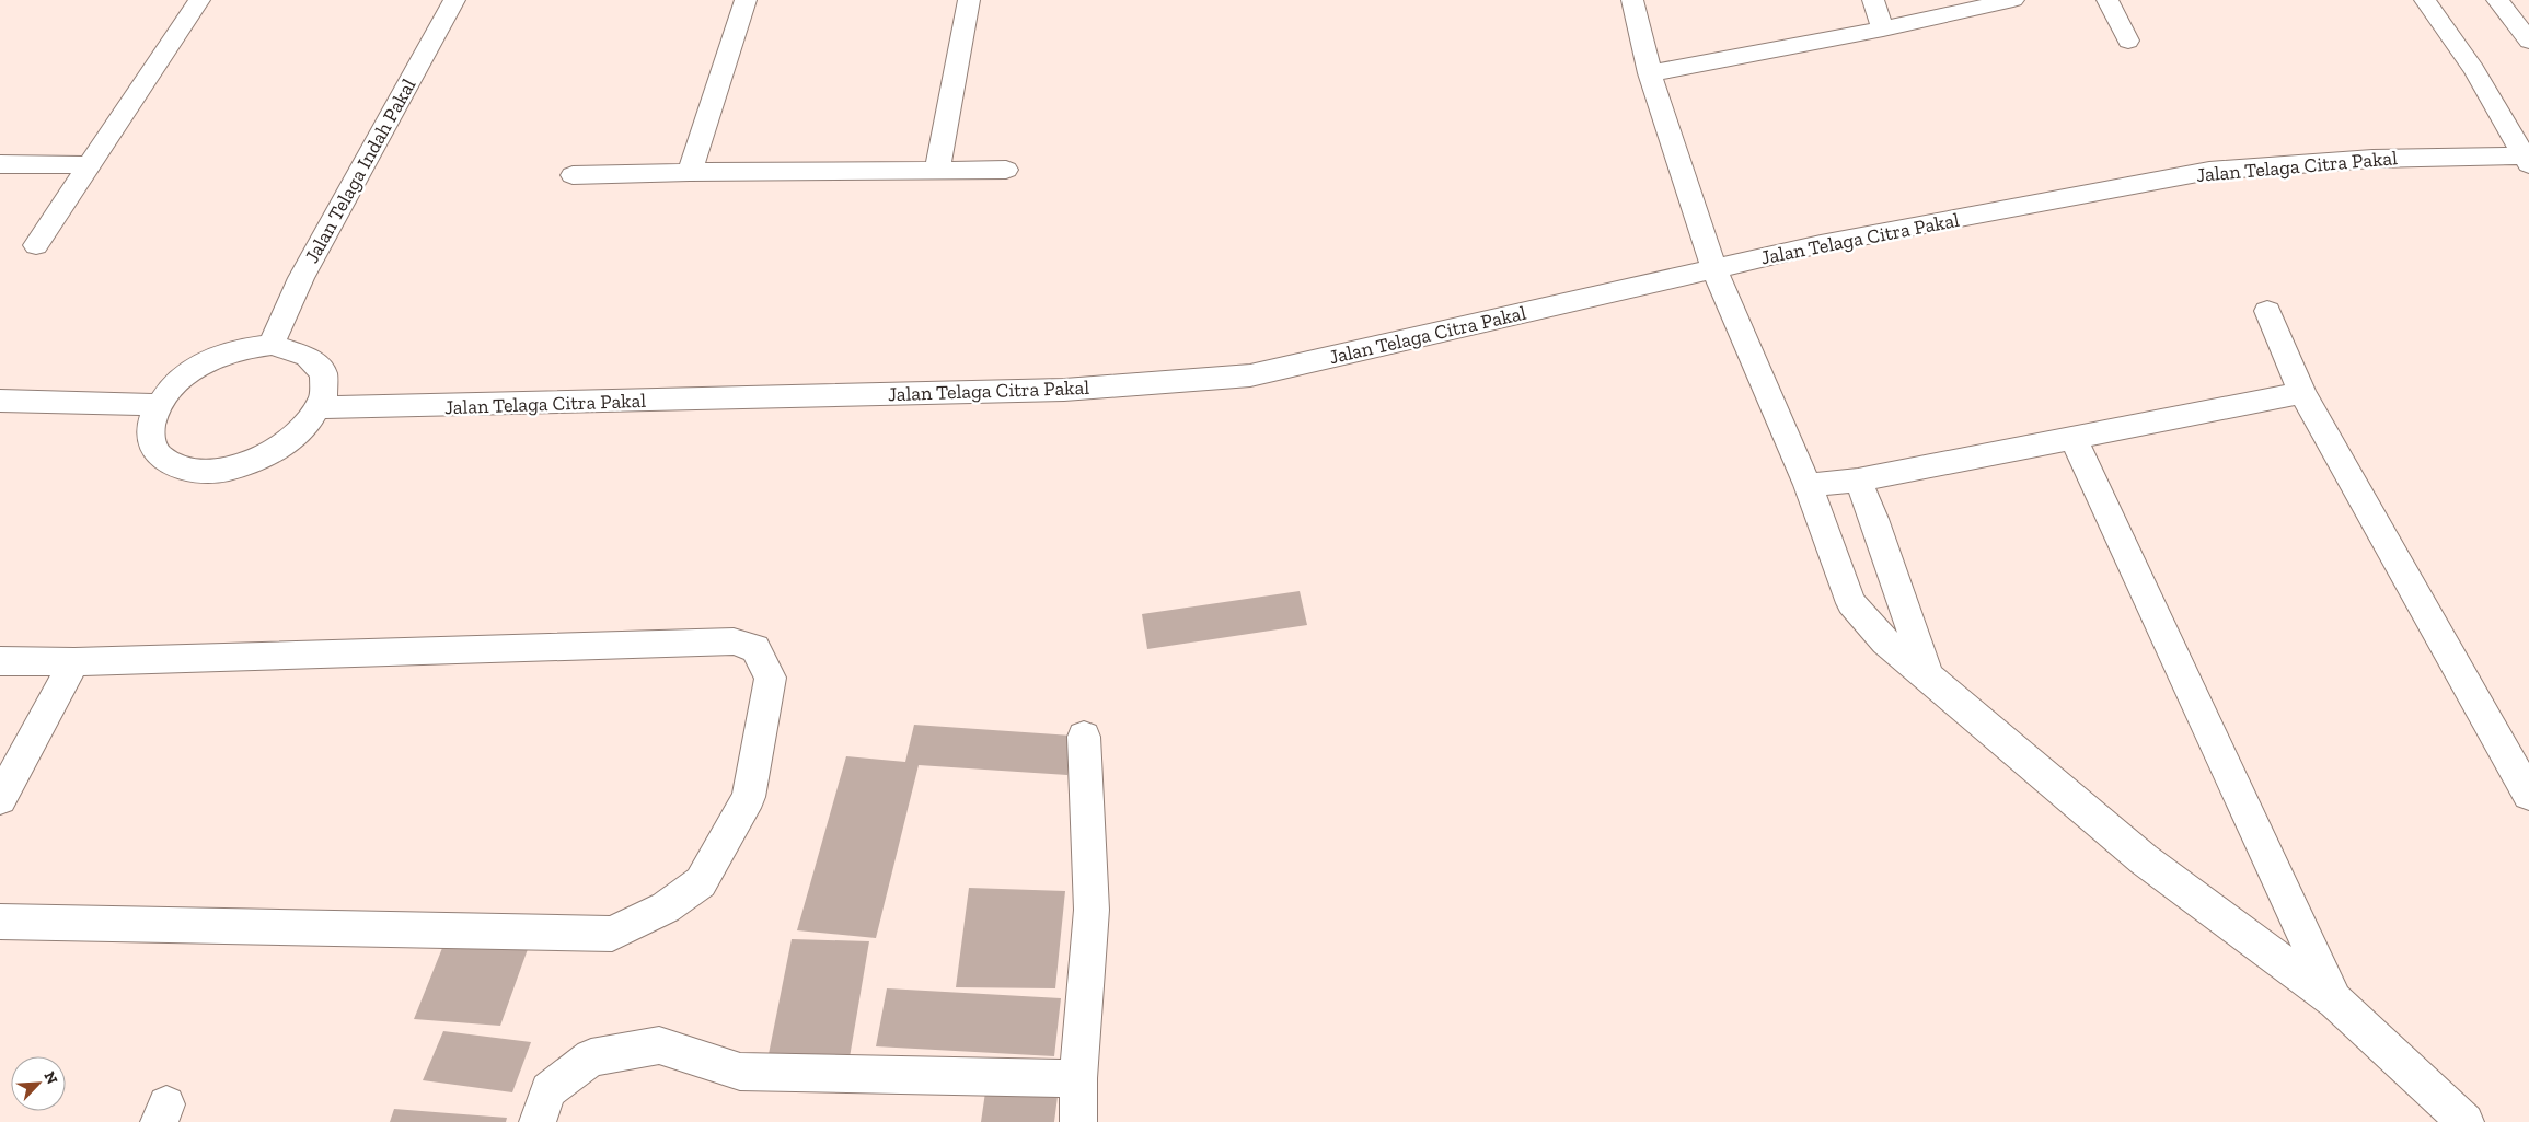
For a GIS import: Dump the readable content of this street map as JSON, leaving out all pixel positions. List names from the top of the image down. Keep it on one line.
{"streets":{"street":["Jalan Telaga Citra Pakal","Jalan Telaga Indah Pakal"]},"crossings":[["Jalan Telaga Citra Pakal","Jalan Telaga Indah Pakal"]],"north":"top right"}
